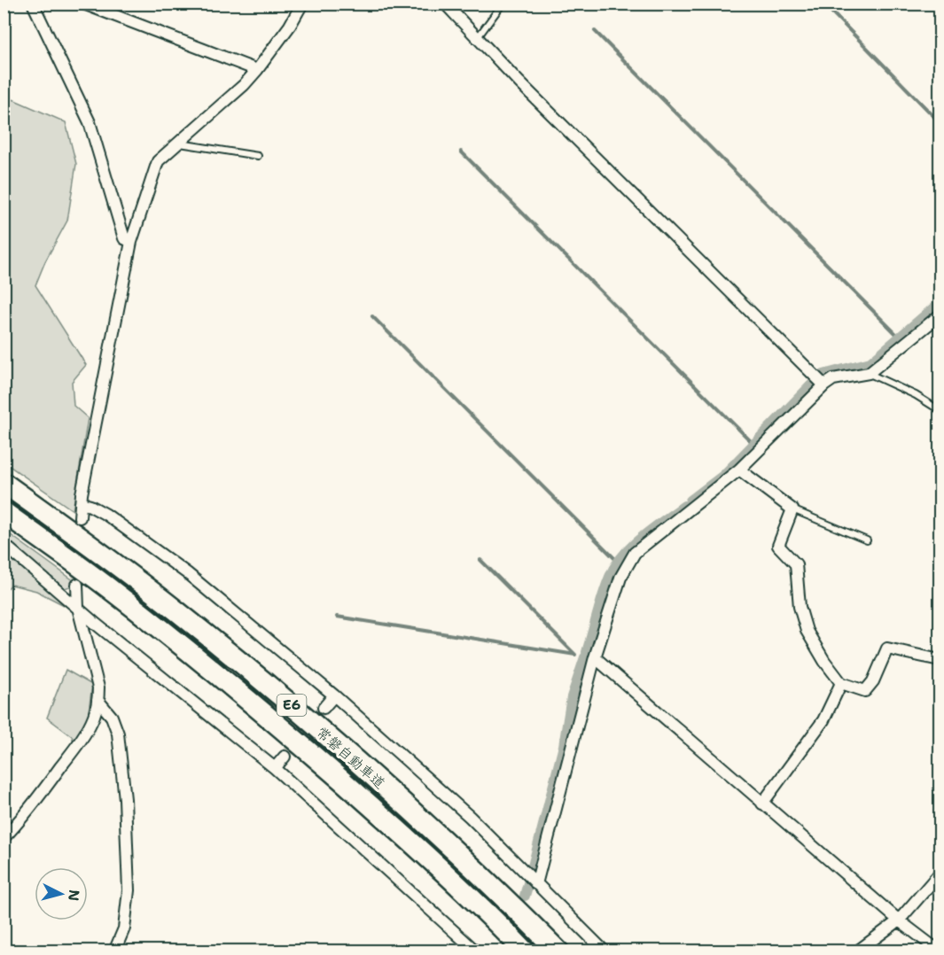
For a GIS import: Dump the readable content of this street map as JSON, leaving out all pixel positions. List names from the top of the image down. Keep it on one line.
{"streets":{"highway":["E6","常磐自動車道"]},"north":"right"}
